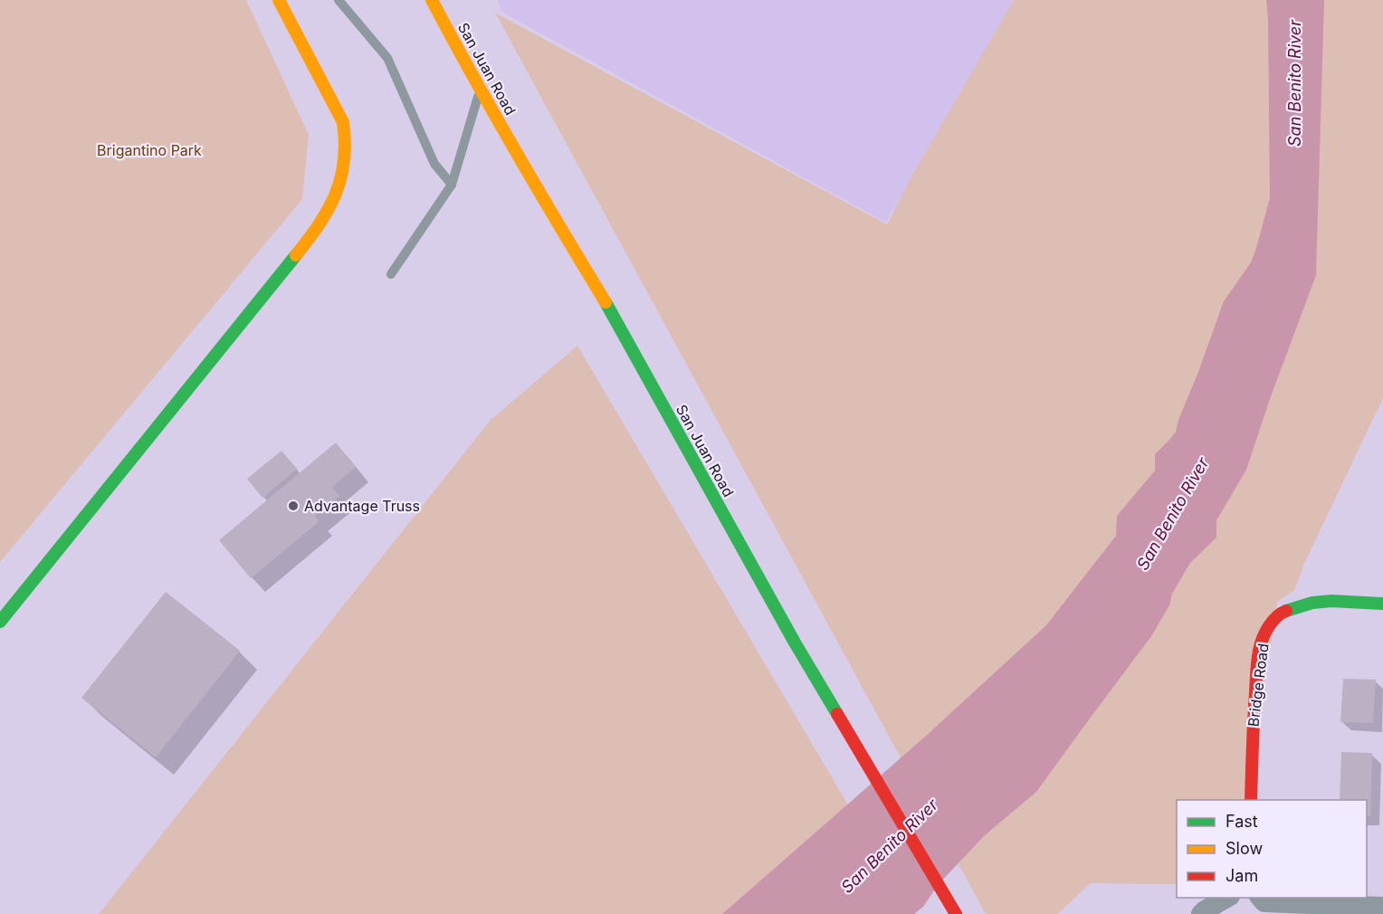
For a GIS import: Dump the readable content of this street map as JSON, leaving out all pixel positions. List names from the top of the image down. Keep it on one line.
{"streets":{"street":["San Juan Road","Bridge Road"]},"water":["San Benito River"],"parks":["Brigantino Park"],"places":["Advantage Truss"],"legend":["Fast","Slow","Jam"]}
